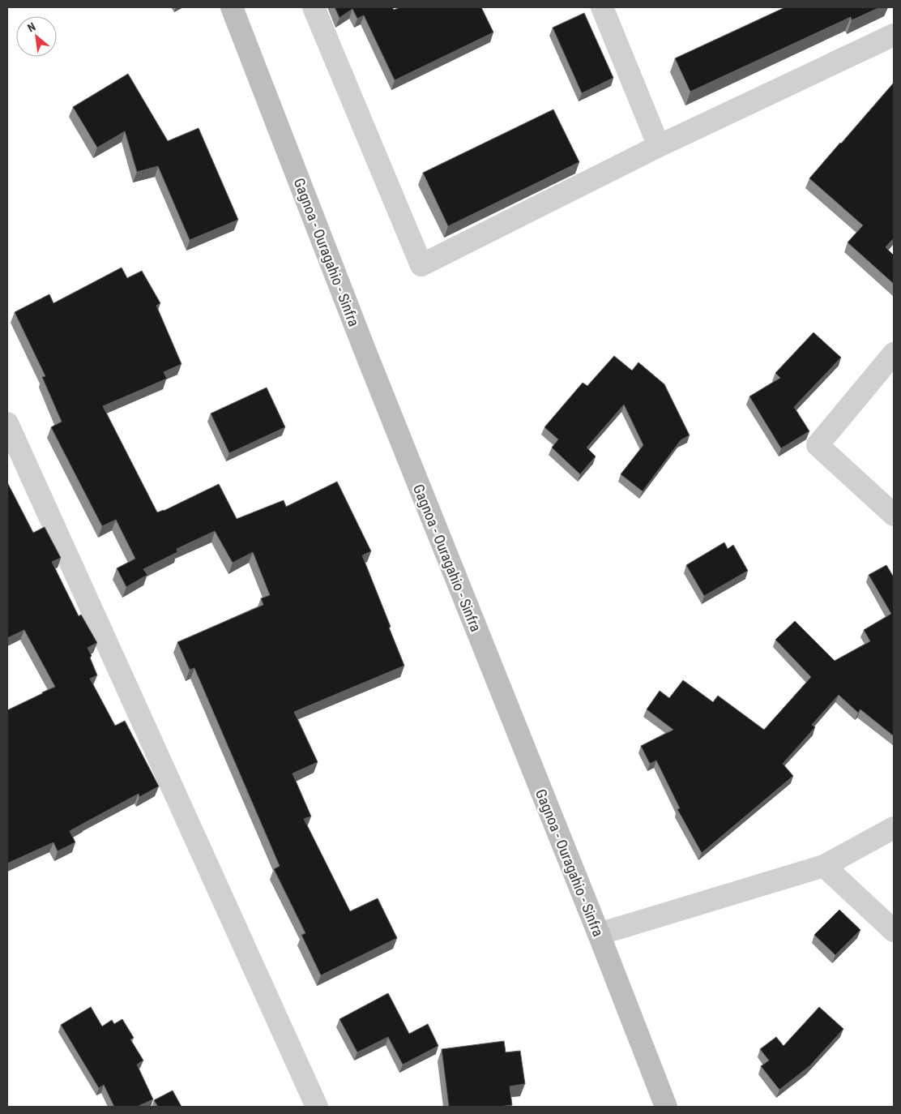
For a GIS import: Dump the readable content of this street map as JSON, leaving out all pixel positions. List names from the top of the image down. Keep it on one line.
{"streets":{"main road":["Gagnoa - Ouragahio - Sinfra"]},"north":"top left"}
